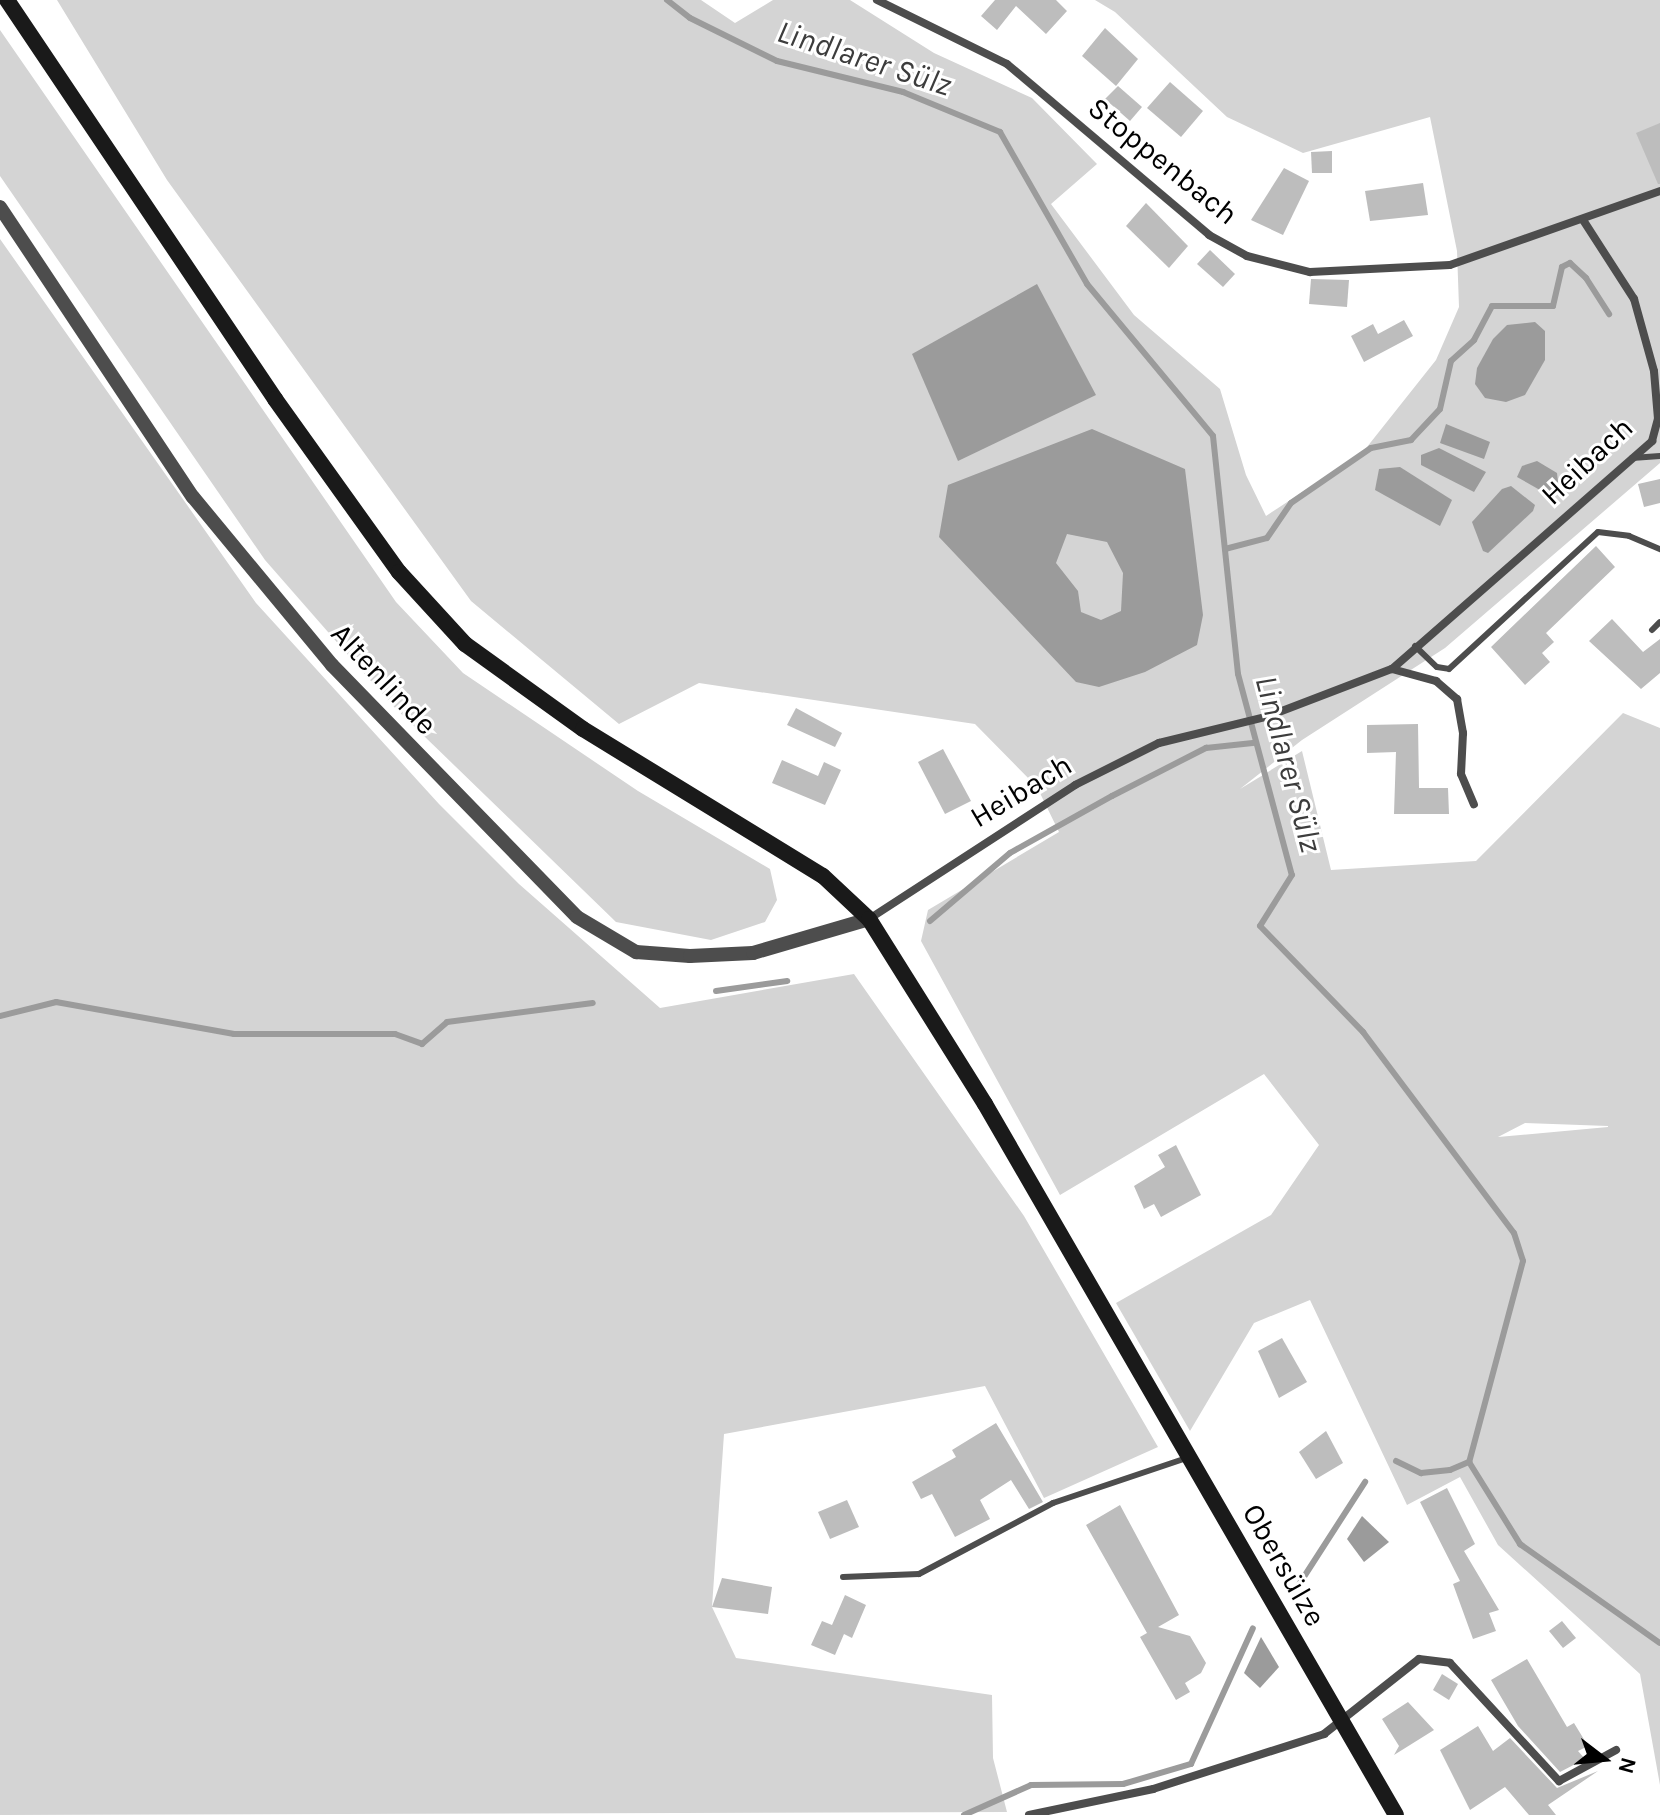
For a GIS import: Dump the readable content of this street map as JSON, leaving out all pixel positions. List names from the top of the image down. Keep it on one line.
{"streets":{"main road":["Obersülze"],"street":["Stoppenbach","Heibach","Altenlinde"]},"crossings":[["Stoppenbach","Heibach"],["Heibach","Altenlinde"],["Heibach","Obersülze"],["Altenlinde","Obersülze"]],"water":["Lindlarer Sülz"],"north":"right"}
